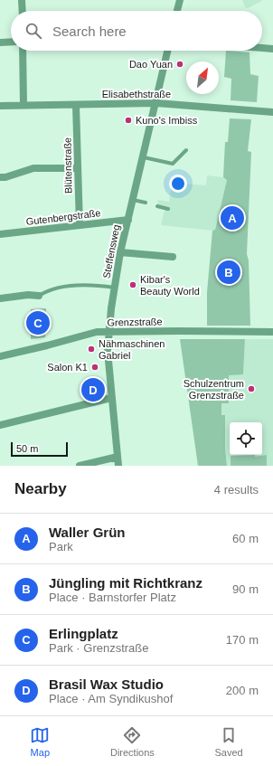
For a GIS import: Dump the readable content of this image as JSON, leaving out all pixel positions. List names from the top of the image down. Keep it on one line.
{"streets":{"street":["Elisabethstraße","Blütenstraße","Gutenbergstraße","Steffensweg","Grenzstraße"]},"crossings":[["Elisabethstraße","Blütenstraße"],["Elisabethstraße","Steffensweg"],["Blütenstraße","Gutenbergstraße"],["Gutenbergstraße","Steffensweg"],["Steffensweg","Grenzstraße"]],"places":["Dao Yuan","Kuno's Imbiss","Kibar's Beauty World","Nähmaschinen Gabriel","Salon K1","Schulzentrum Grenzstraße"],"scale_bar":"50 m","north":"top right","page":{"search":"Search here","pins":["A","B","C","D"],"scale":"50 m","heading":["Nearby","4 results"],"list":[{"mark":"A","name":"Waller Grün","note":"Park","value":"60 m"},{"mark":"B","name":"Jüngling mit Richtkranz","note":"Place · Barnstorfer Platz","value":"90 m"},{"mark":"C","name":"Erlingplatz","note":"Park · Grenzstraße","value":"170 m"},{"mark":"D","name":"Brasil Wax Studio","note":"Place · Am Syndikushof","value":"200 m"}],"nav":["Map","Directions","Saved"]}}
